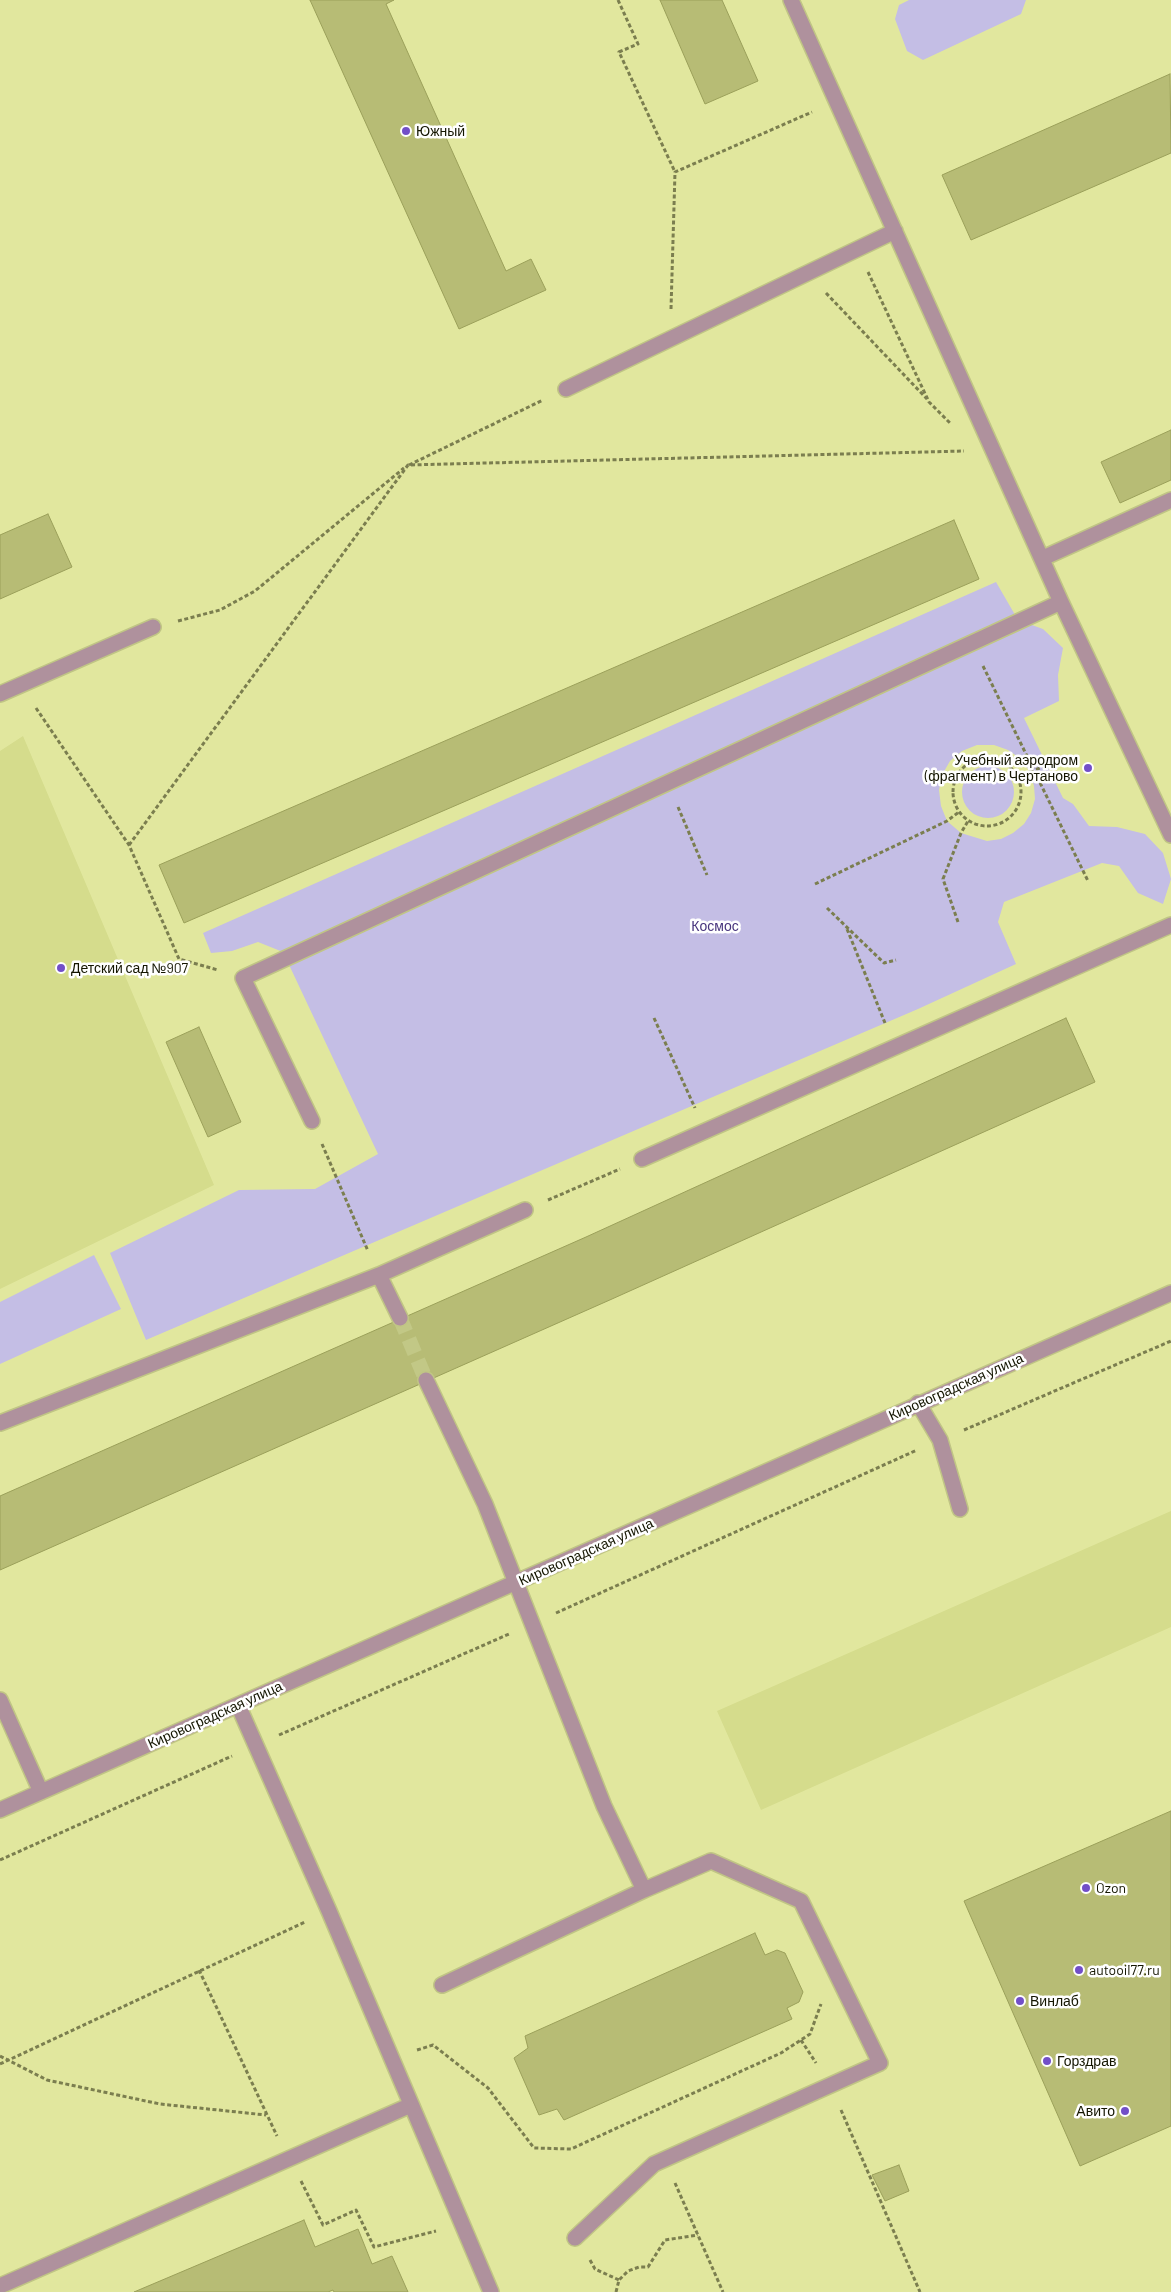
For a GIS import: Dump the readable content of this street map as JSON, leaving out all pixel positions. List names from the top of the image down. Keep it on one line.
{"streets":{"street":["Кировоградская улица"]},"parks":["Космос"],"places":["Южный","Учебный аэродром (фрагмент) в Чертаново","Детский сад №907","Ozon","autooil77.ru","Винлаб","Горздрав","Авито"]}
